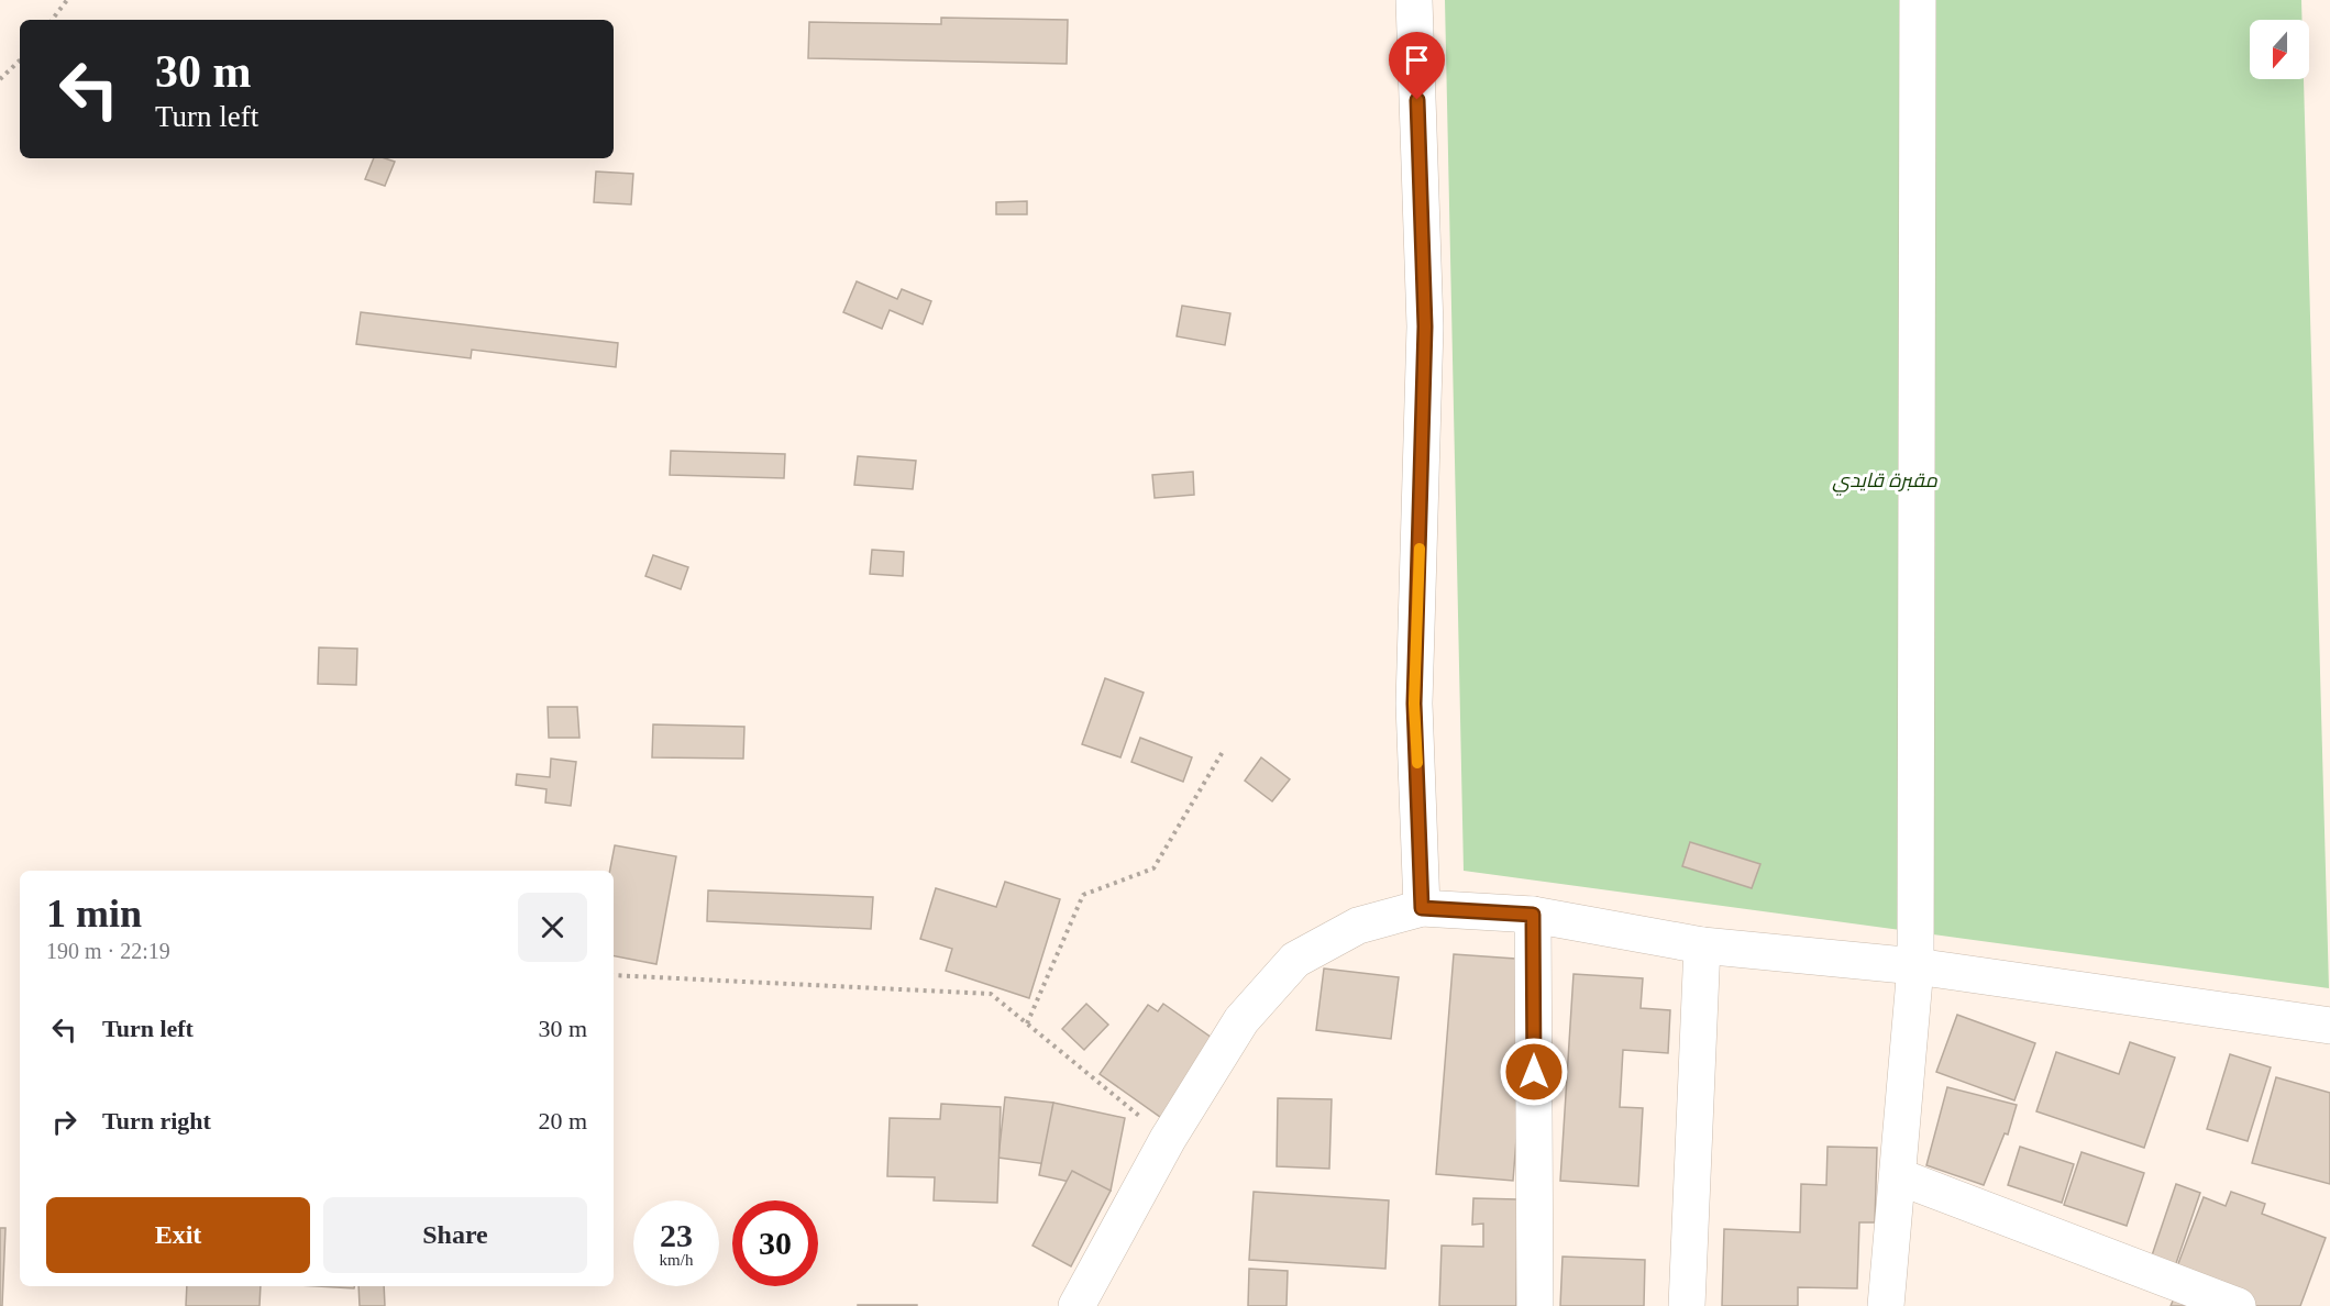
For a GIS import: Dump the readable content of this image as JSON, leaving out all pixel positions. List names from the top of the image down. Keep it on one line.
{"parks":["مقبرة قايدي"],"north":"bottom","page":{"turn":["30 m","Turn left"],"heading":["1 min","190 m · 22:19"],"list":[{"name":"Turn left","value":"30 m"},{"name":"Turn right","value":"20 m"}],"buttons":["Exit","Share"],"speed":"23 km/h","limit":"30"}}
